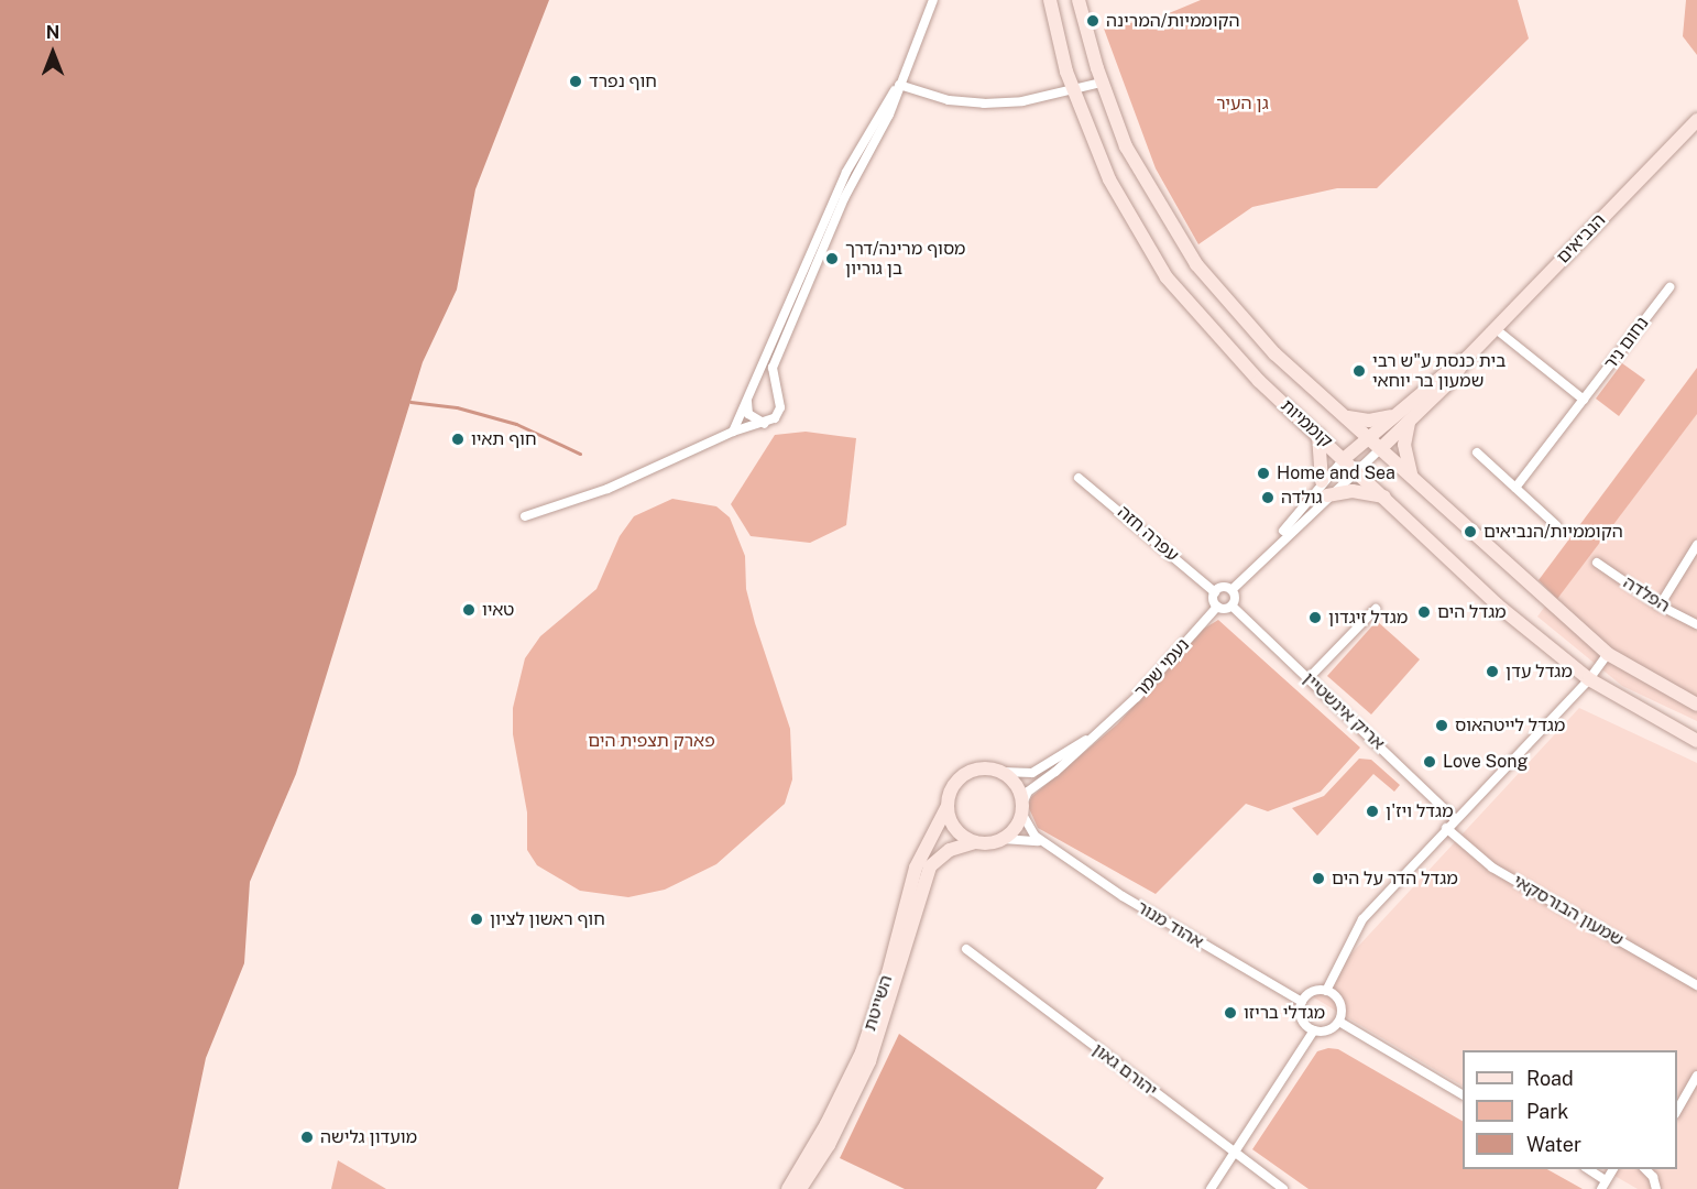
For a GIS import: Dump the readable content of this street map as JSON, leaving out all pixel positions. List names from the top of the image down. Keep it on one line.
{"streets":{"main road":["הנביאים","קוממיות","השייטת"],"street":["נחום ניר","עפרה חזה","הפלדה","נעמי שמר","אריק אינשטיין","שמעון הבורסקאי","אהוד מנור","יהורם גאון"]},"crossings":[["הנביאים","קוממיות"],["נעמי שמר","אהוד מנור"],["נעמי שמר","השייטת"],["אהוד מנור","השייטת"]],"parks":["גן העיר","פארק תצפית הים"],"places":["הקוממיות/המרינה","חוף נפרד","מסוף מרינה/דרך בן גוריון","בית כנסת ע\"ש רבי שמעון בר יוחאי","חוף תאיו","Home and Sea","גולדה","הקוממיות/הנביאים","טאיו","מגדל הים","מגדל זיגדון","מגדל עדן","מגדל לייטהאוס","Love Song","מגדל ויז'ן","מגדל הדר על הים","חוף ראשון לציון","מגדלי בריזו","מועדון גלישה"],"legend":["Road","Park","Water"],"north":"top"}
